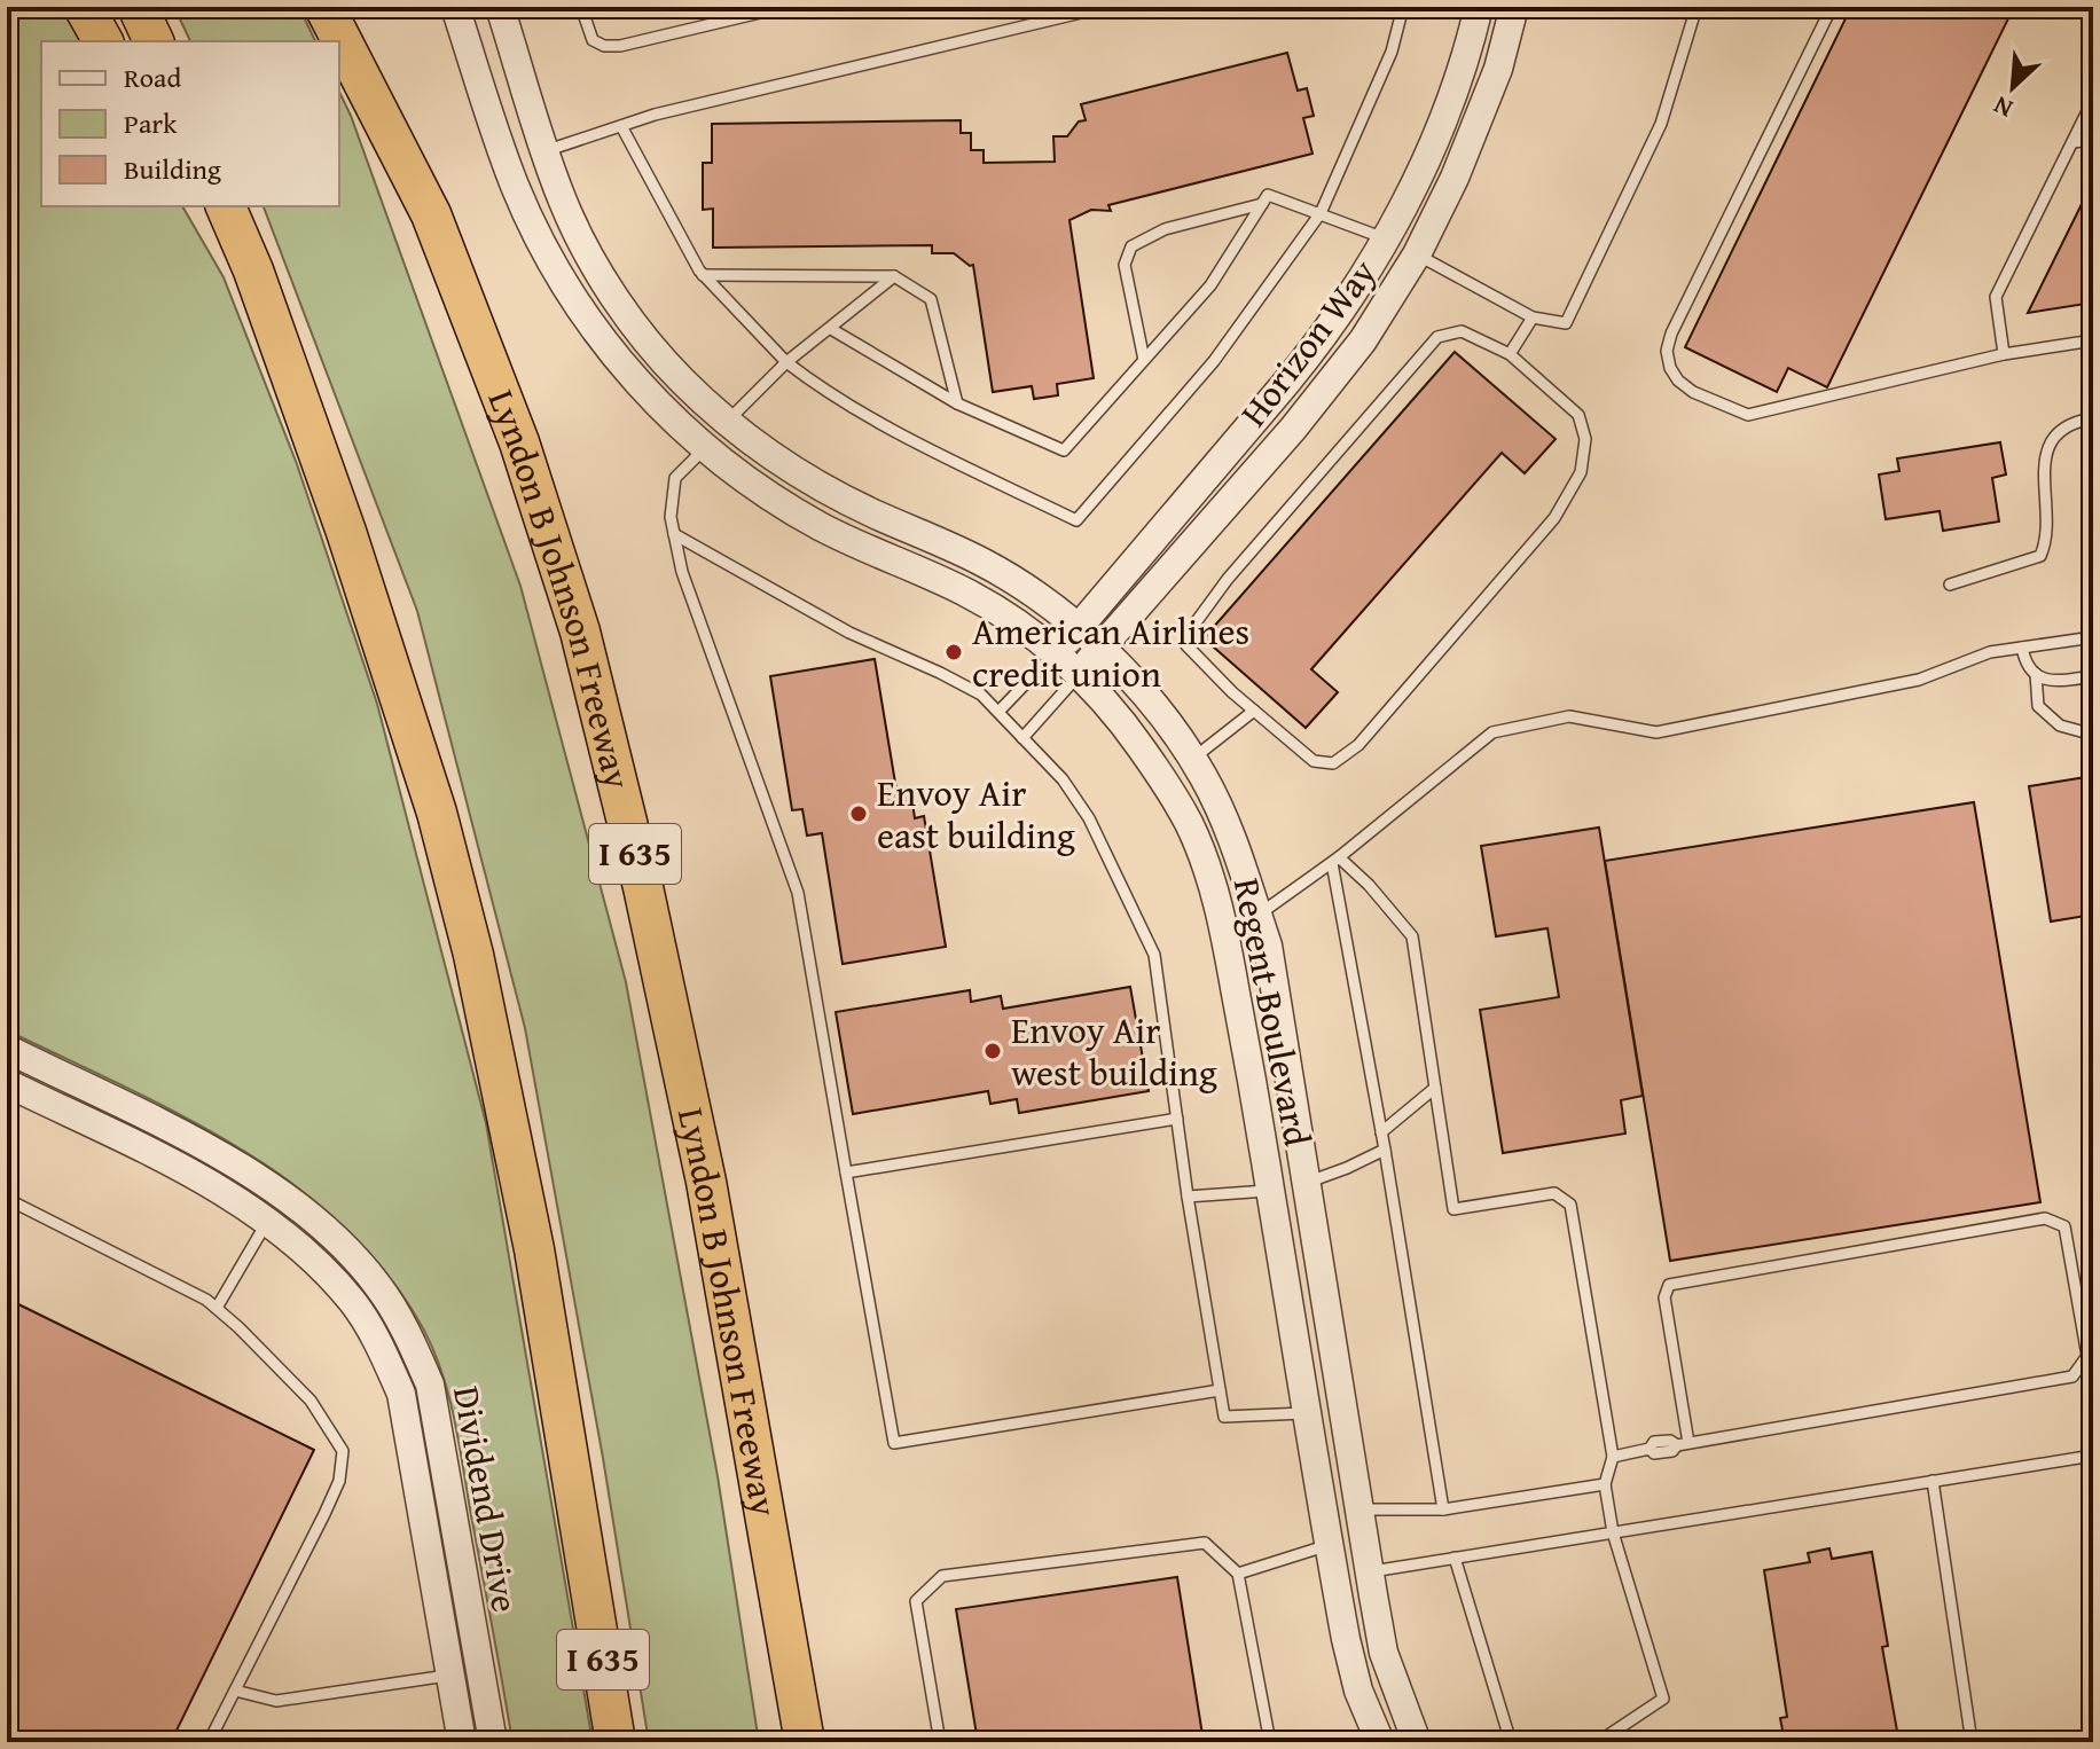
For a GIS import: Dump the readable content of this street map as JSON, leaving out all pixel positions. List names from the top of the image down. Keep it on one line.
{"streets":{"highway":["Lyndon B Johnson Freeway","I 635"],"street":["Horizon Way","Regent Boulevard","Dividend Drive"]},"crossings":[["Horizon Way","Regent Boulevard"]],"places":["American Airlines credit union","Envoy Air east building","Envoy Air west building"],"legend":["Road","Park","Building"],"north":"bottom left"}
